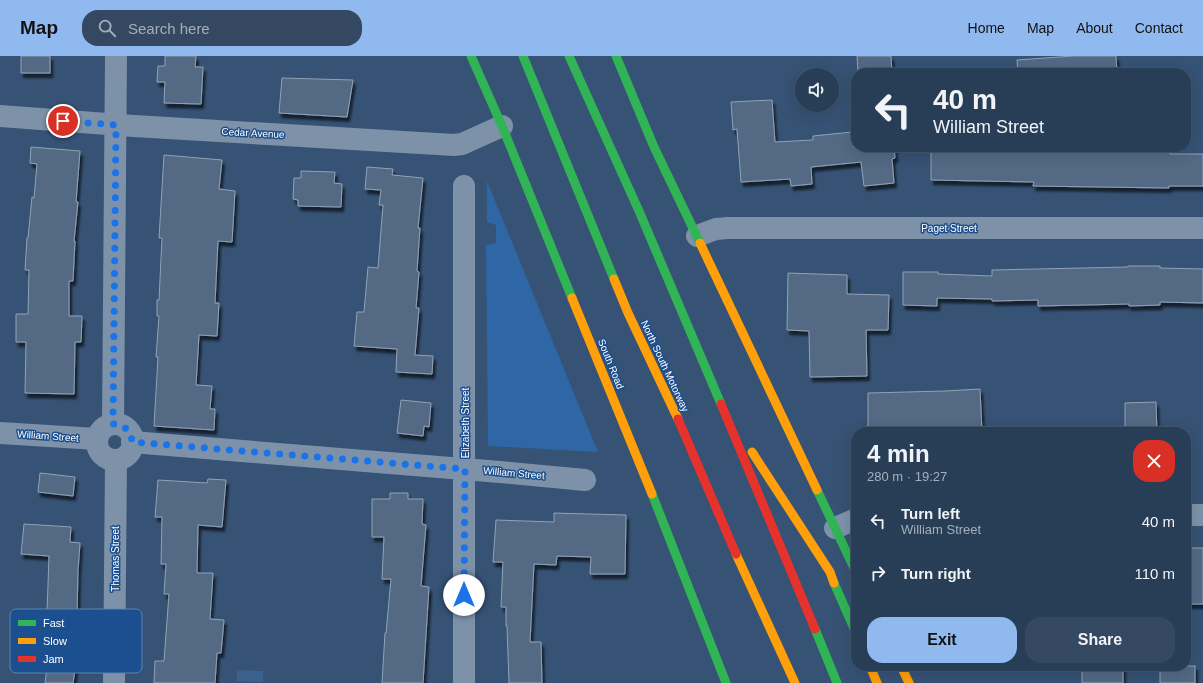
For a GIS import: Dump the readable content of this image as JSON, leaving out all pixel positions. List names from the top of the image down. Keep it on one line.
{"streets":{"main road":["South Road","North South Motorway"],"street":["Cedar Avenue","Paget Street","Elizabeth Street","William Street","Thomas Street"]},"crossings":[["Cedar Avenue","South Road"],["Elizabeth Street","William Street"],["William Street","Thomas Street"]],"legend":["Fast","Slow","Jam"],"page":{"header":"Map","search":"Search here","nav":["Home","Map","About","Contact"],"turn":["40 m","William Street"],"heading":["4 min","280 m · 19:27"],"list":[{"name":"Turn left","note":"William Street","value":"40 m"},{"name":"Turn right","value":"110 m"}],"buttons":["Exit","Share"]}}
